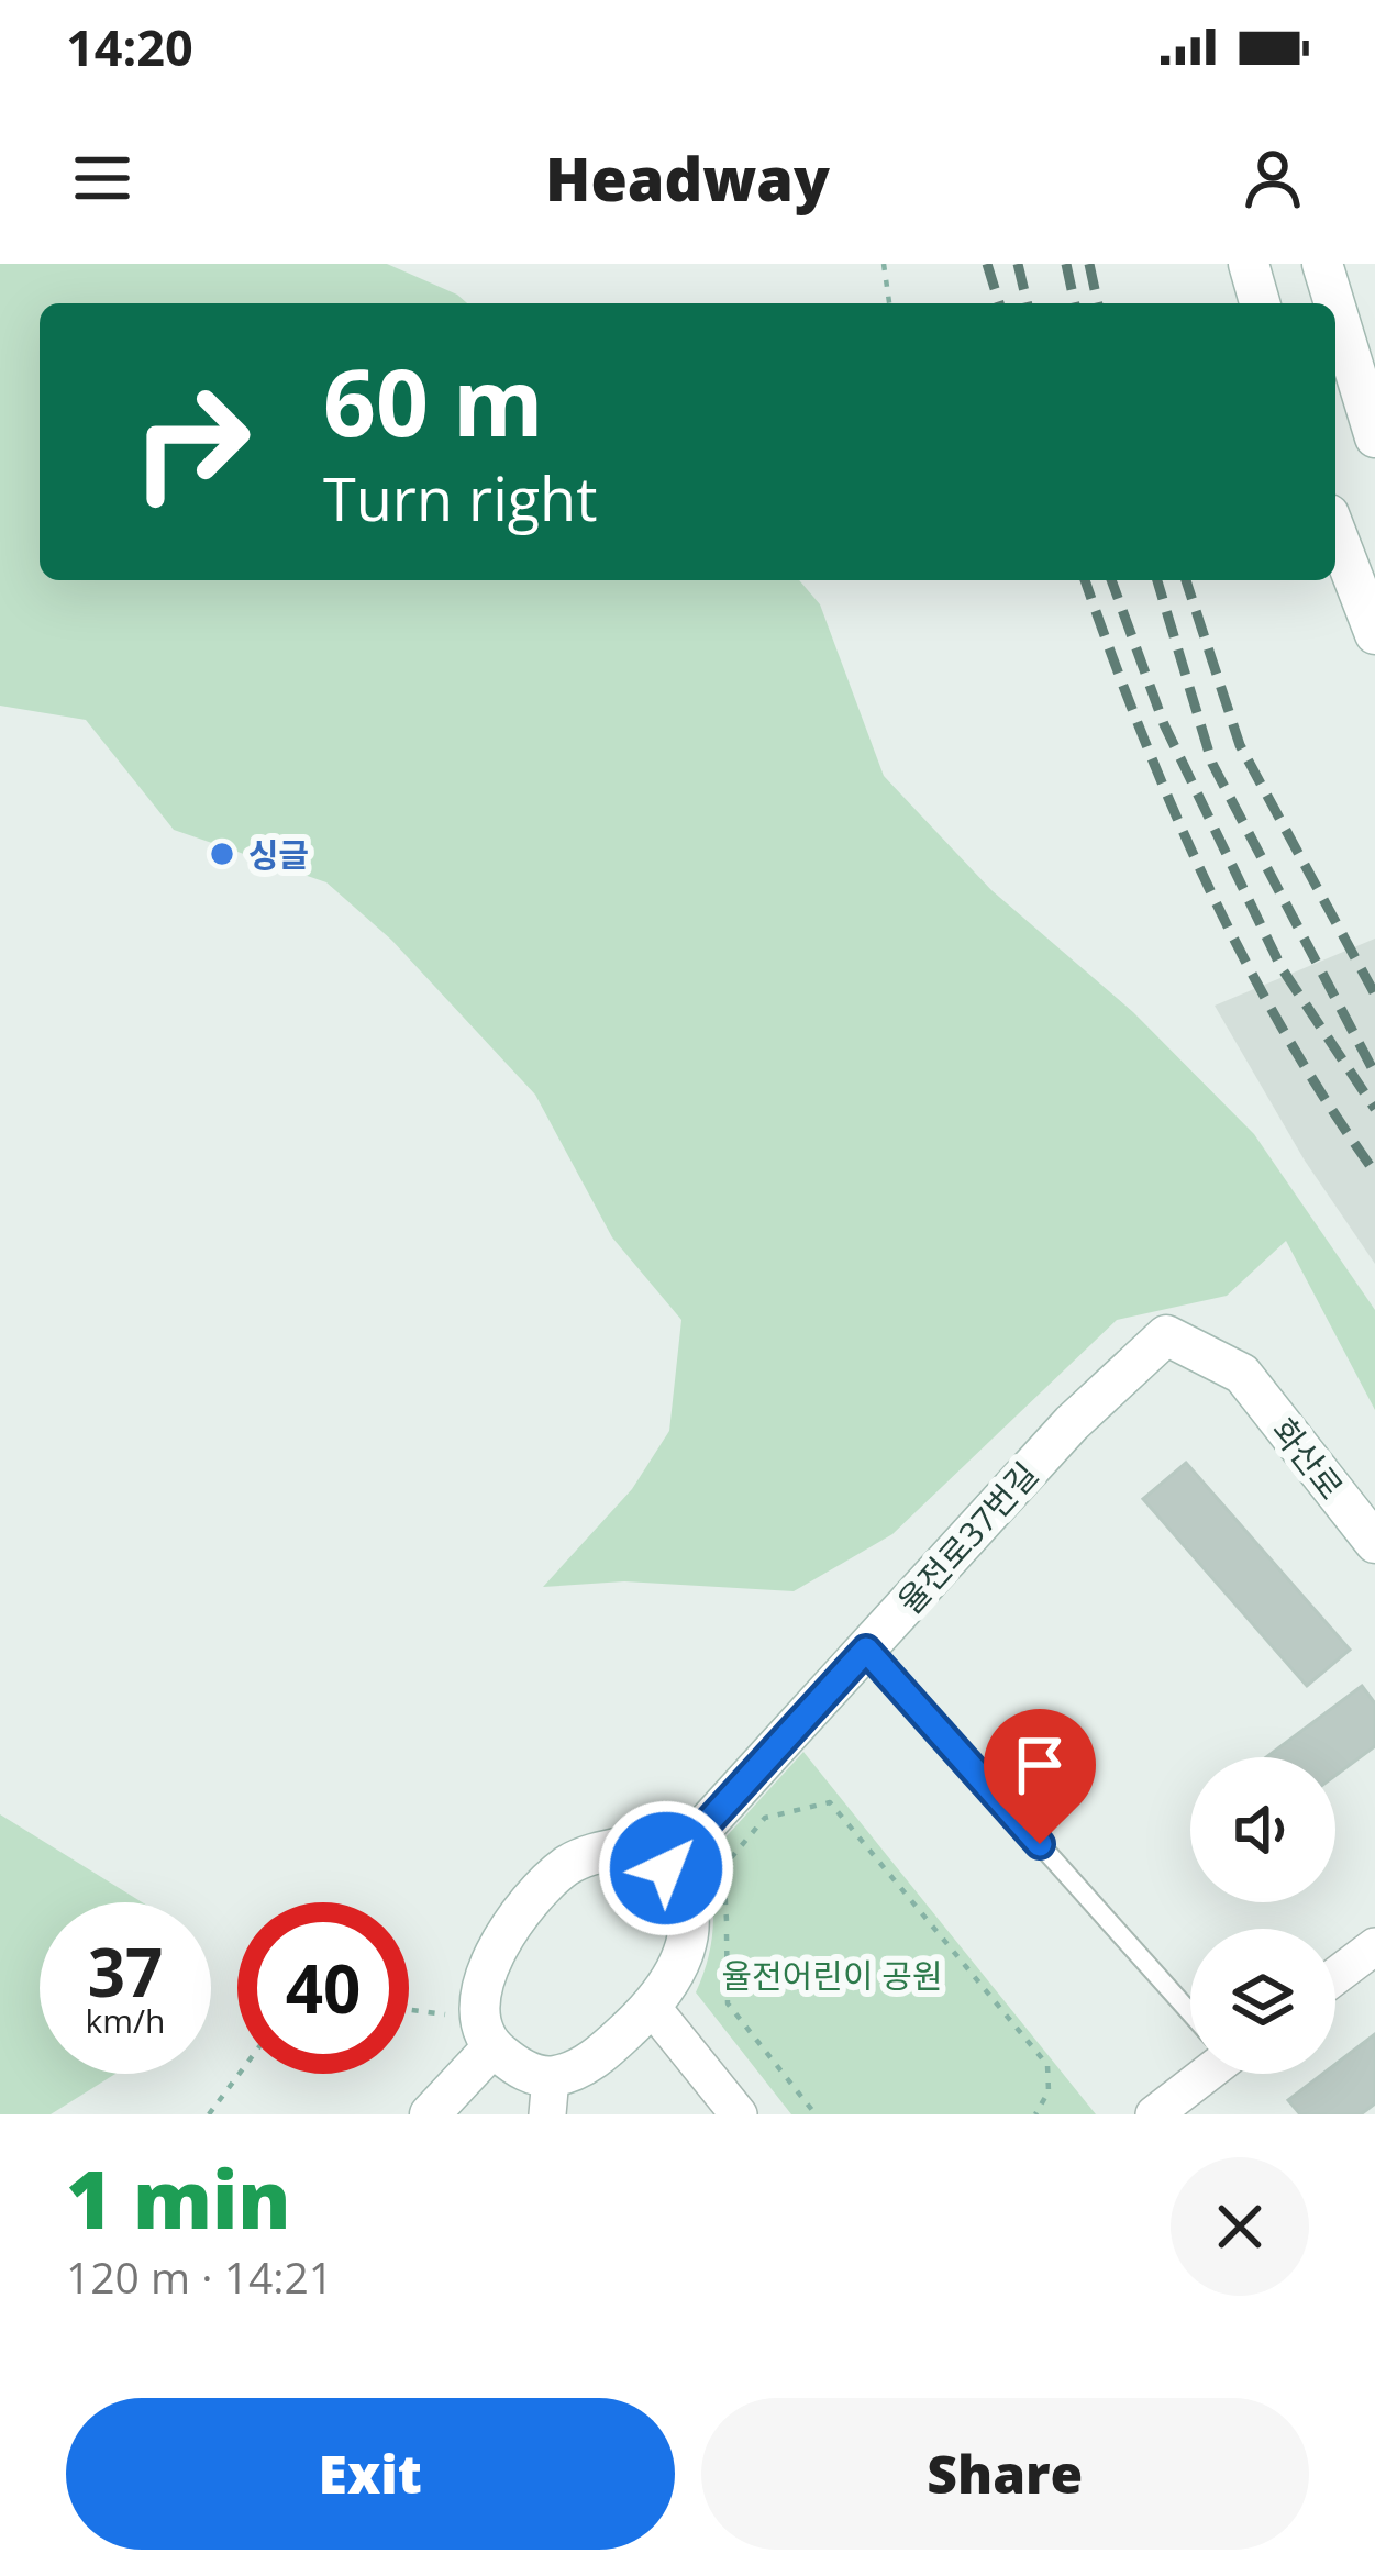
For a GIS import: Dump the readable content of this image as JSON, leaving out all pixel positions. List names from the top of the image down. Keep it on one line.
{"streets":{"street":["화산로","율전로37번길"]},"crossings":[["화산로","율전로37번길"]],"parks":["율전어린이 공원"],"places":["싱글"],"page":{"status":"14:20","header":"Headway","turn":["60 m","Turn right"],"speed":"37 km/h","limit":"40","heading":["1 min","120 m · 14:21"],"buttons":["Exit","Share"]}}
